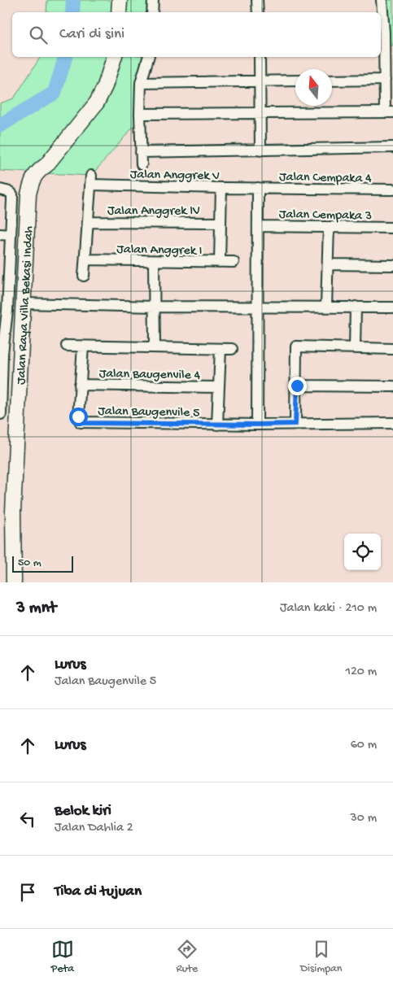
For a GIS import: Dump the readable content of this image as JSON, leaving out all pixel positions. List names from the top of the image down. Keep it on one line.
{"streets":{"main road":["Jalan Raya Villa Bekasi Indah"],"street":["Jalan Anggrek V","Jalan Cempaka 4","Jalan Anggrek IV","Jalan Cempaka 3","Jalan Anggrek I","Jalan Baugenvile 4","Jalan Baugenvile 5"]},"crossings":[["Jalan Anggrek V","Jalan Cempaka 4"],["Jalan Anggrek V","Jalan Anggrek IV"],["Jalan Baugenvile 4","Jalan Baugenvile 5"]],"scale_bar":"50 m","north":"top","page":{"search":"Cari di sini","scale":"50 m","heading":["3 mnt","Jalan kaki · 210 m"],"list":[["Lurus","Jalan Baugenvile 5","120 m"],["Lurus","60 m"],["Belok kiri","Jalan Dahlia 2","30 m"],"Tiba di tujuan"],"nav":["Peta","Rute","Disimpan"]}}
